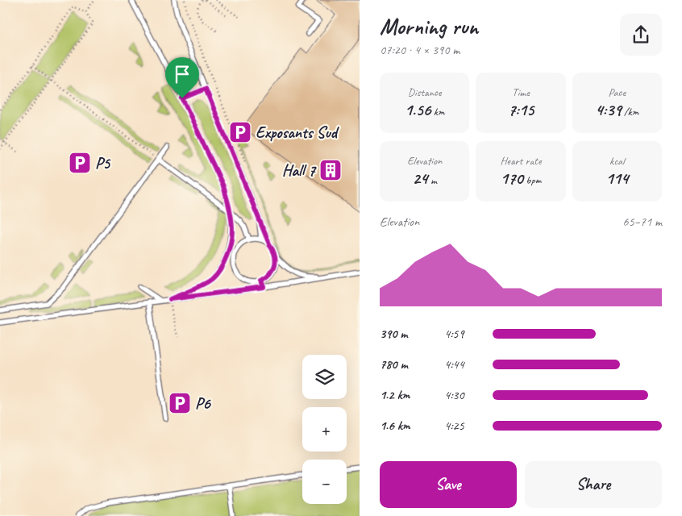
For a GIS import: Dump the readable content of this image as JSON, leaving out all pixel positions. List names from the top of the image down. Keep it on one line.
{"places":{"parking":["Exposants Sud","P5","P6"],"building":["Hall 7"]},"page":{"heading":["Morning run","07:20 · 4 × 390 m"],"stats":[["Distance","1.56 km"],["Time","7:15"],["Pace","4:39 /km"],["Elevation","24 m"],["Heart rate","170 bpm"],["kcal","114"]],"chart":["Elevation","65–71 m"],"list":[{"name":"390 m","note":"4:59"},{"name":"780 m","note":"4:44"},{"name":"1.2 km","note":"4:30"},{"name":"1.6 km","note":"4:25"}],"map_buttons":["+","−"],"buttons":["Save","Share"]}}
